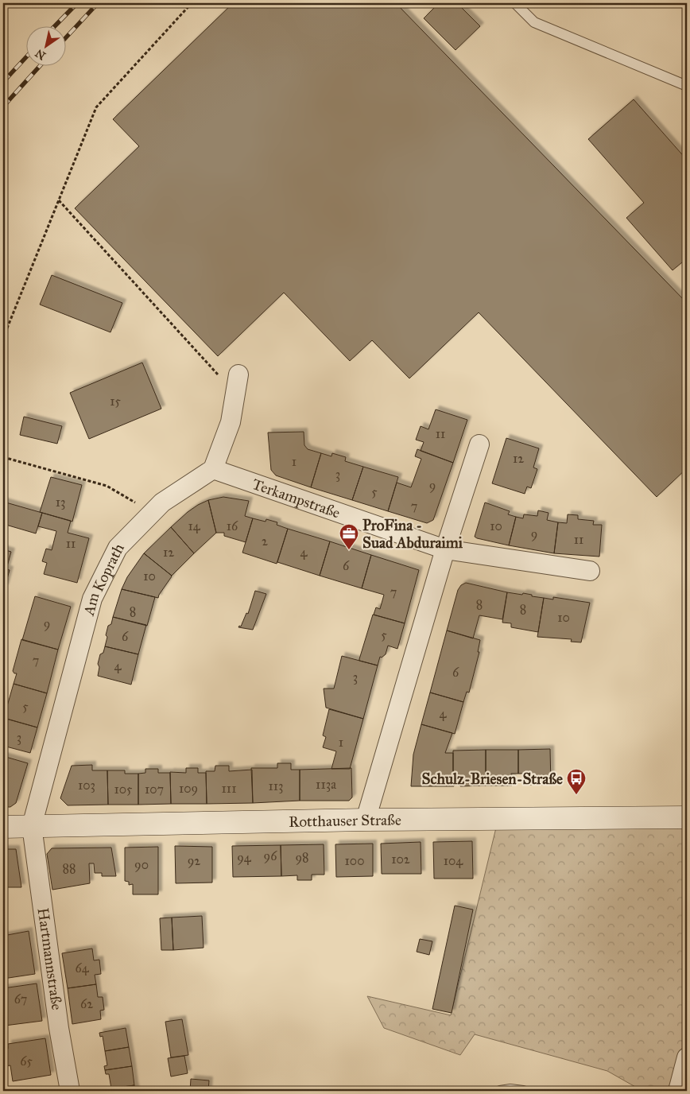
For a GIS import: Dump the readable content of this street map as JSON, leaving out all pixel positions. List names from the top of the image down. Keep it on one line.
{"streets":{"main road":["Rotthauser Straße"],"street":["Terkampstraße","Am Koprath","Hartmannstraße"]},"crossings":[["Terkampstraße","Am Koprath"],["Am Koprath","Rotthauser Straße"],["Am Koprath","Hartmannstraße"],["Rotthauser Straße","Hartmannstraße"]],"places":{"office":["ProFina - Suad Abduraimi"],"bus stop":["Schulz-Briesen-Straße"]},"house_numbers":["15","11","12","1","3","9","5","13","7","14","16","10","9","11","2","11","12","4","6","10","7","8","8","8","10","9","5","6","7","4","6","3","5","4","3","1","113a","103","113","109","111","105","107","96","94","98","102","92","100","104","90","88","64","67","62","65"],"north":"bottom left"}
